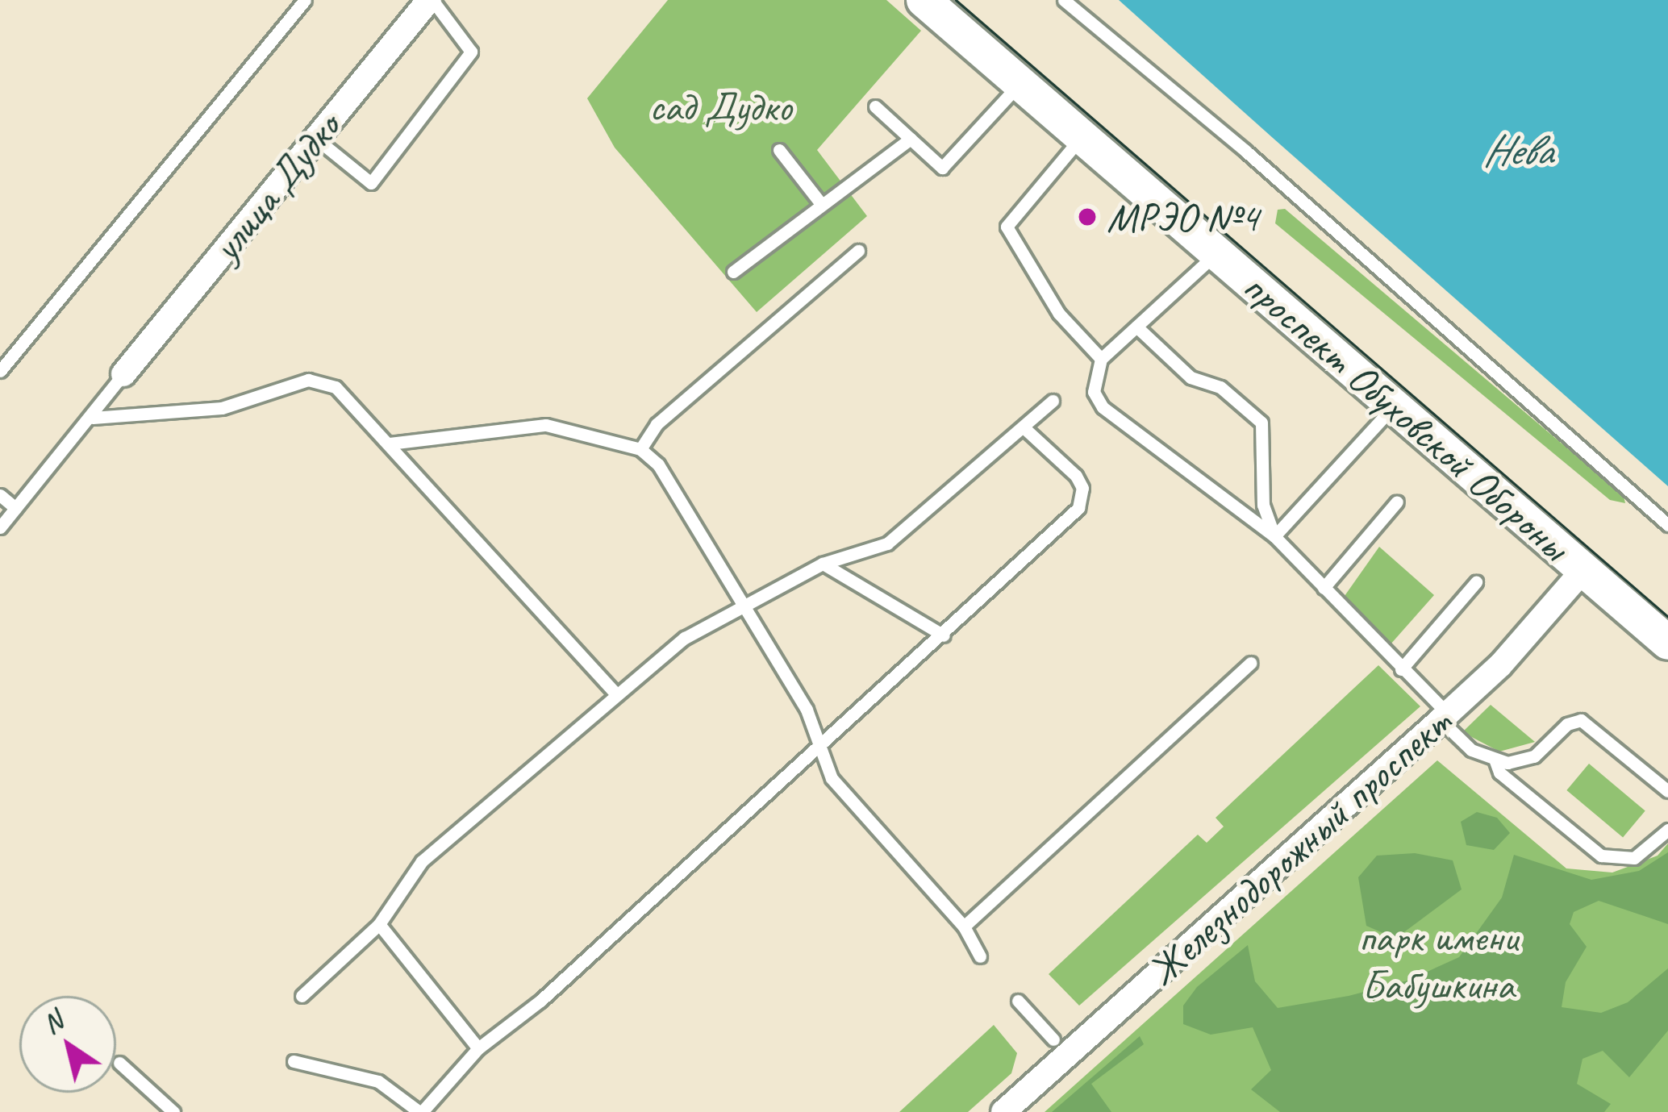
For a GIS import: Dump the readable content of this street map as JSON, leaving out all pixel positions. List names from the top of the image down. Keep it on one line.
{"streets":{"main road":["проспект Обуховской Обороны"],"street":["улица Дудко","Железнодорожный проспект"]},"crossings":[["проспект Обуховской Обороны","Железнодорожный проспект"]],"water":["Нева"],"parks":["сад Дудко","парк имени Бабушкина"],"places":["МРЭО №4"],"north":"top left"}
